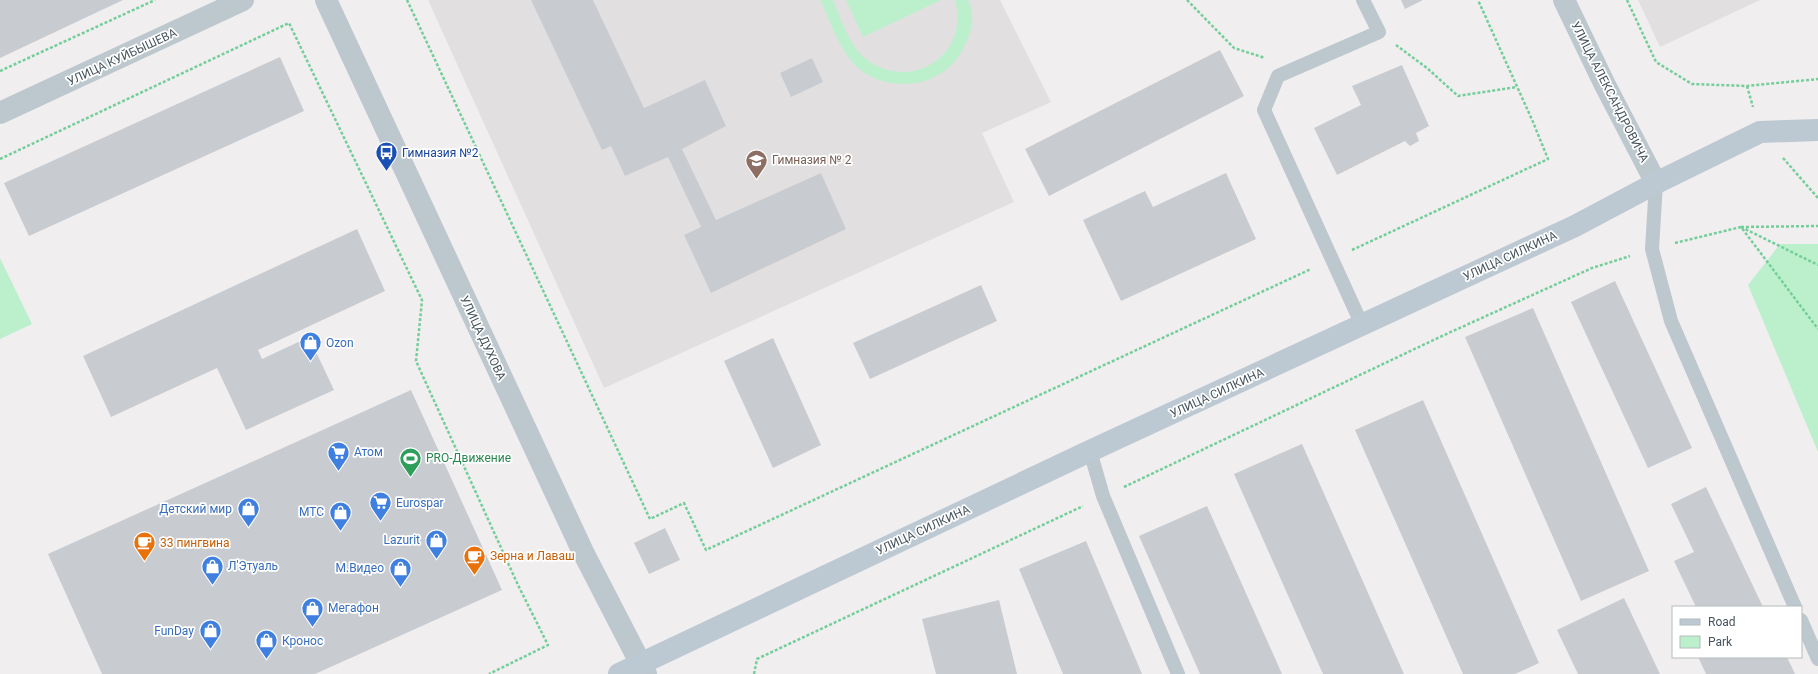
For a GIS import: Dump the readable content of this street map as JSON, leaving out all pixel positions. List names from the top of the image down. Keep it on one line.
{"streets":{"main road":["УЛИЦА СИЛКИНА"],"street":["УЛИЦА КУЙБЫШЕВА","УЛИЦА АЛЕКСАНДРОВИЧА","УЛИЦА ДУХОВА"]},"crossings":[["УЛИЦА АЛЕКСАНДРОВИЧА","УЛИЦА СИЛКИНА"],["УЛИЦА СИЛКИНА","УЛИЦА ДУХОВА"]],"places":{"bus stop":["Гимназия №2"],"school or university":["Гимназия № 2"],"shop":["Ozon","Детский мир","МТС","Lazurit","Л'Этуаль","М.Видео","Мегафон","FunDay","Кронос"],"supermarket":["Атом","Eurospar"],"sports":["PRO-Движение"],"cafe":["33 пингвина","Зерна и Лаваш"]},"legend":["Road","Park"]}
